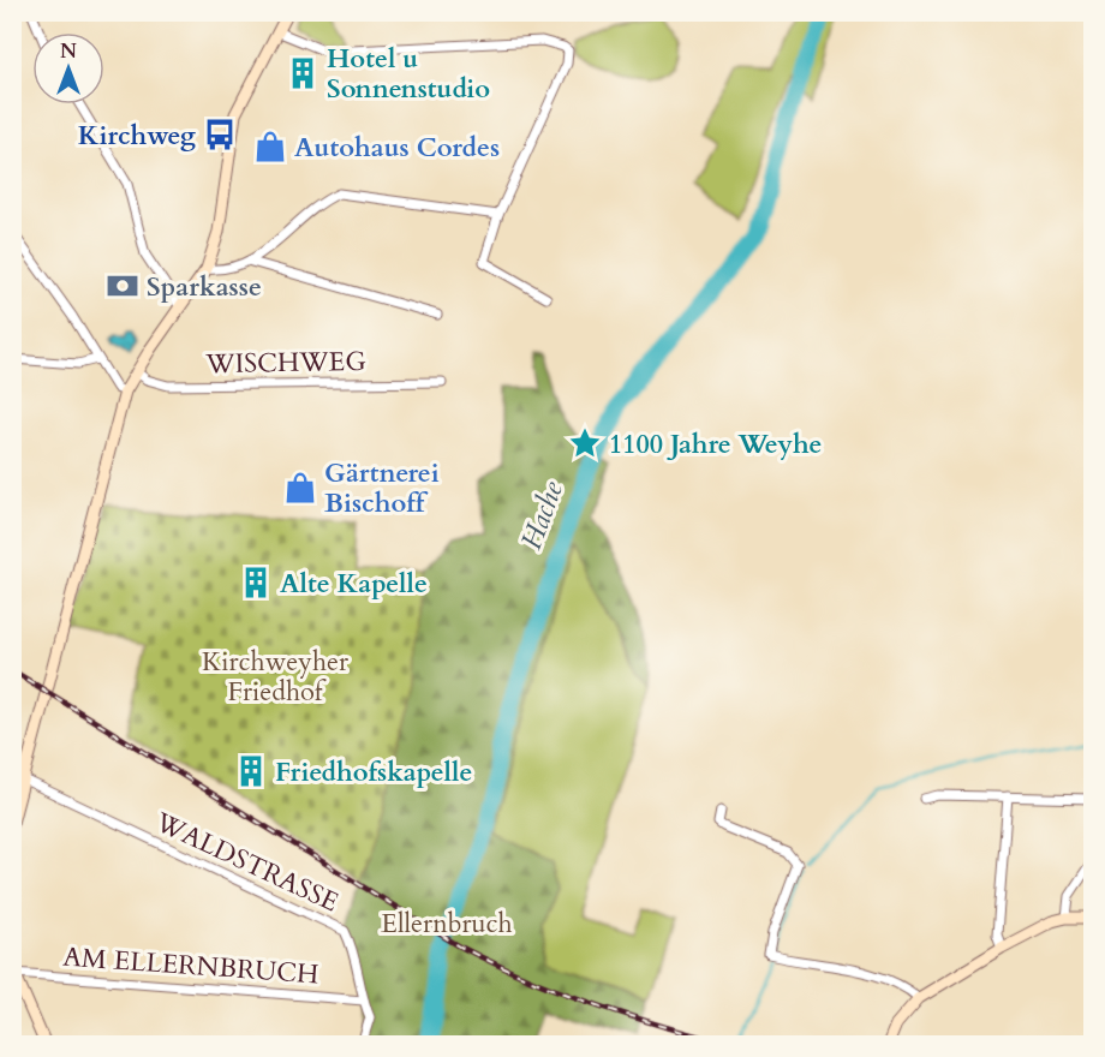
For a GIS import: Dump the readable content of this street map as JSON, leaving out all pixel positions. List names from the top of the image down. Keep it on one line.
{"streets":{"street":["WISCHWEG","WALDSTRASSE","AM ELLERNBRUCH"]},"crossings":[["WALDSTRASSE","AM ELLERNBRUCH"]],"water":["Hache"],"parks":["Kirchweyher Friedhof","Ellernbruch"],"places":{"building":["Hotel u Sonnenstudio","Alte Kapelle","Friedhofskapelle"],"bus stop":["Kirchweg"],"shop":["Autohaus Cordes","Gärtnerei Bischoff"],"bank":["Sparkasse"],"place":["1100 Jahre Weyhe"]},"north":"top"}
